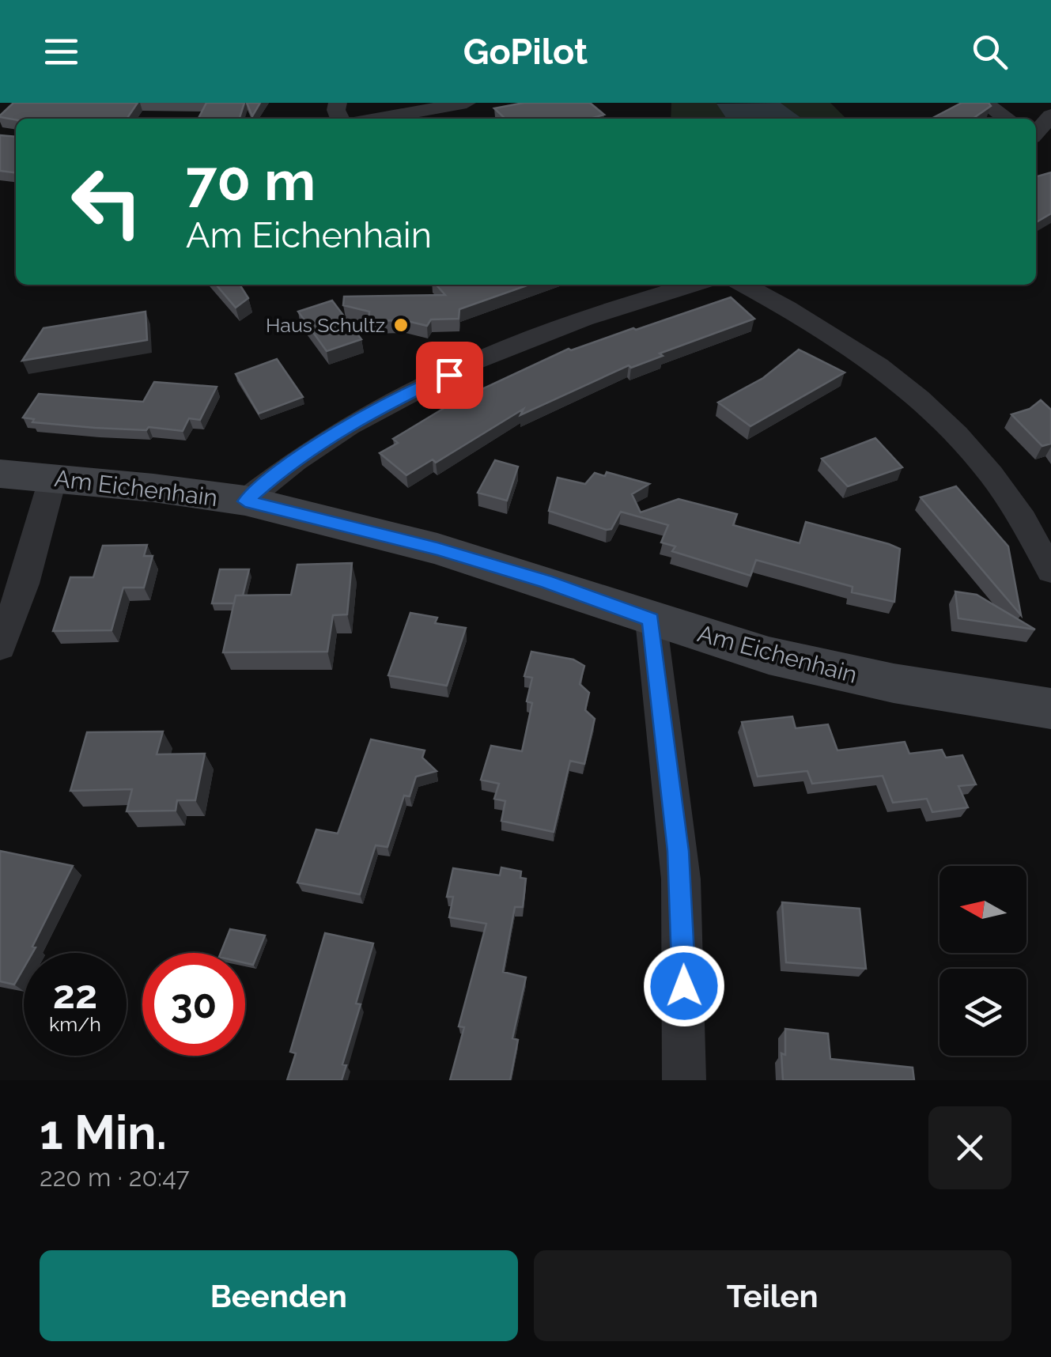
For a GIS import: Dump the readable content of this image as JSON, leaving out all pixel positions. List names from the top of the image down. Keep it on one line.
{"streets":{"street":["Am Eichenhain"]},"places":["Haus Schultz"],"north":"left","page":{"header":"GoPilot","turn":["70 m","Am Eichenhain"],"speed":"22 km/h","limit":"30","heading":["1 Min.","220 m · 20:47"],"buttons":["Beenden","Teilen"]}}
